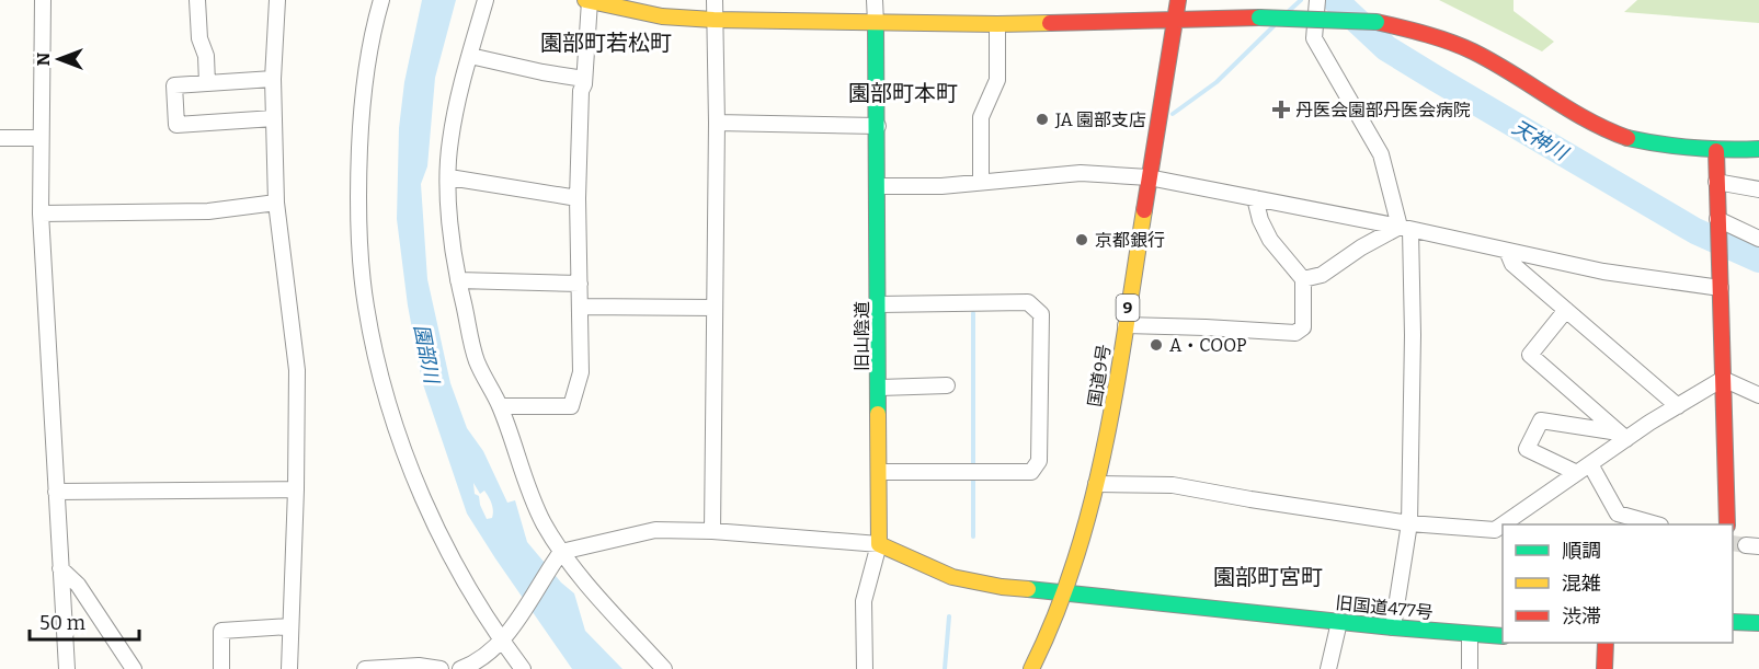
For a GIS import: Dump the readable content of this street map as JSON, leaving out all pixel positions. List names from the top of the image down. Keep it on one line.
{"streets":{"main road":["9","旧山陰道","国道9号","旧国道477号"]},"crossings":[["旧山陰道","旧国道477号"],["国道9号","旧国道477号"]],"districts":["園部町若松町","園部町本町","園部町宮町"],"water":["天神川","園部川"],"places":{"health":["丹医会園部丹医会病院"],"other":["JA 園部支店","京都銀行","A・COOP"]},"legend":["順調","混雑","渋滞"],"scale_bar":"50 m","north":"left"}
